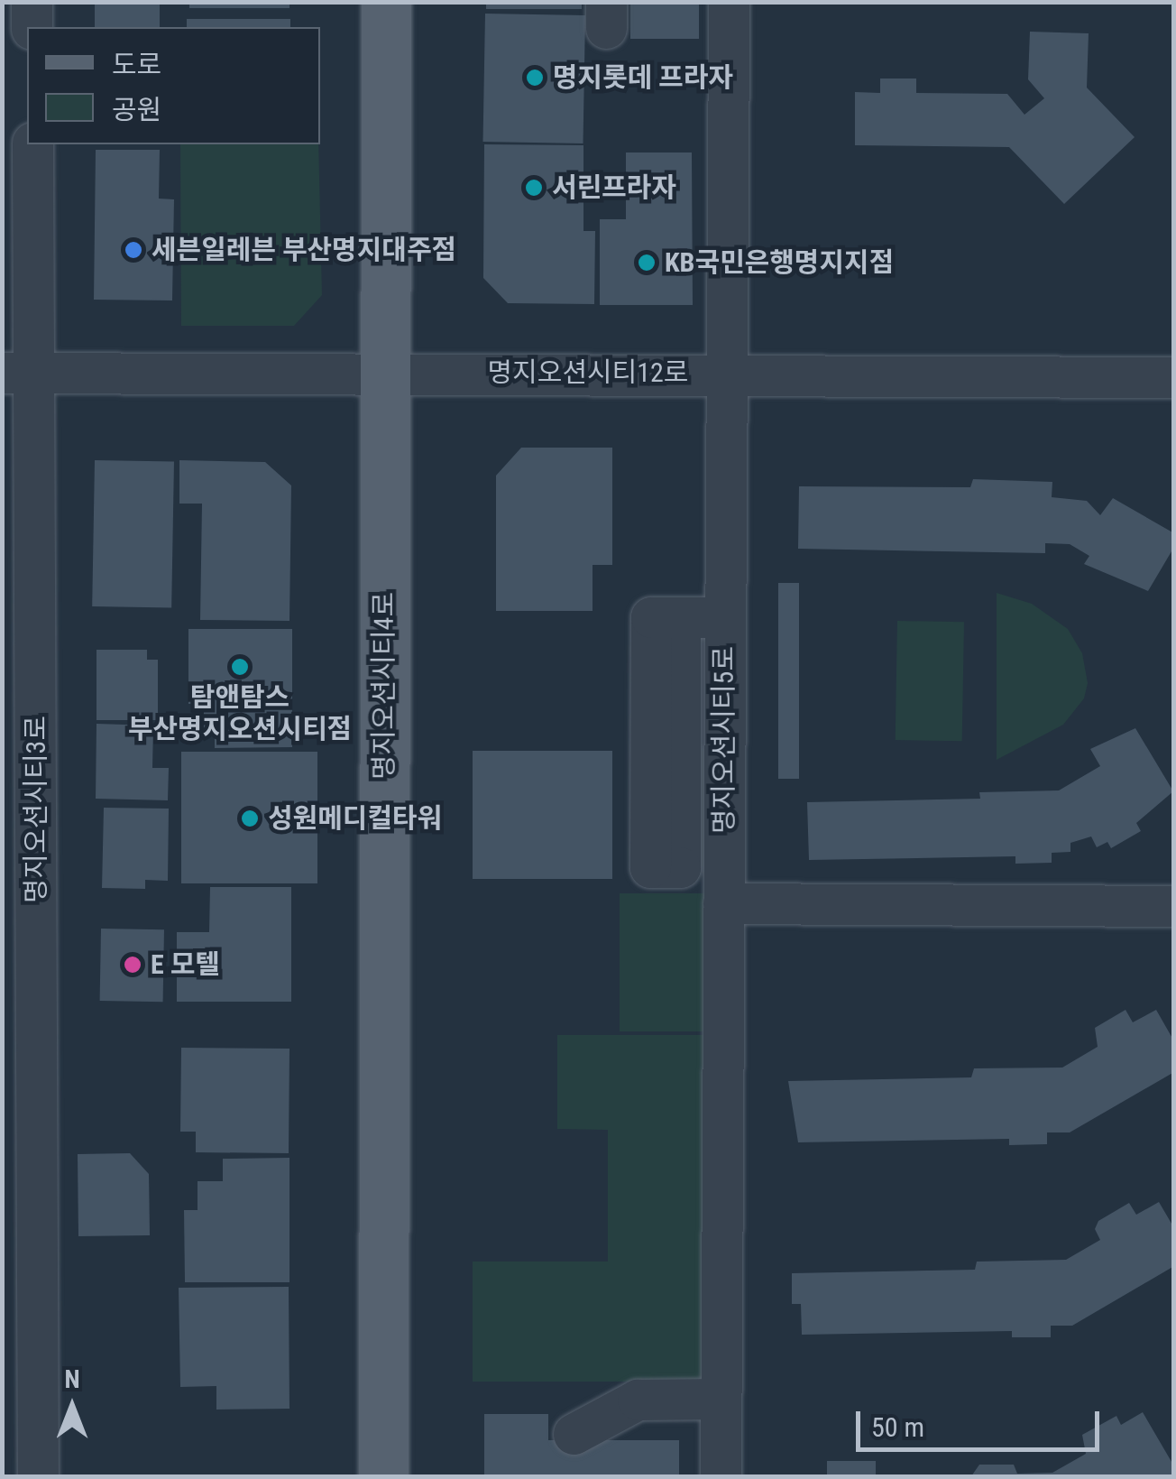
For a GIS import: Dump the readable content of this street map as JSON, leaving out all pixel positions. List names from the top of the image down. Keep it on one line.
{"streets":{"main road":["명지오션시티4로"],"street":["명지오션시티12로","명지오션시티5로","명지오션시티3로"]},"crossings":[["명지오션시티12로","명지오션시티4로"],["명지오션시티12로","명지오션시티5로"],["명지오션시티12로","명지오션시티3로"]],"places":["명지롯데 프라자","서린프라자","세븐일레븐 부산명지대주점","KB국민은행명지지점","탐앤탐스 부산명지오션시티점","성원메디컬타워","E 모텔"],"legend":["도로","공원"],"scale_bar":"50 m","north":"top"}
